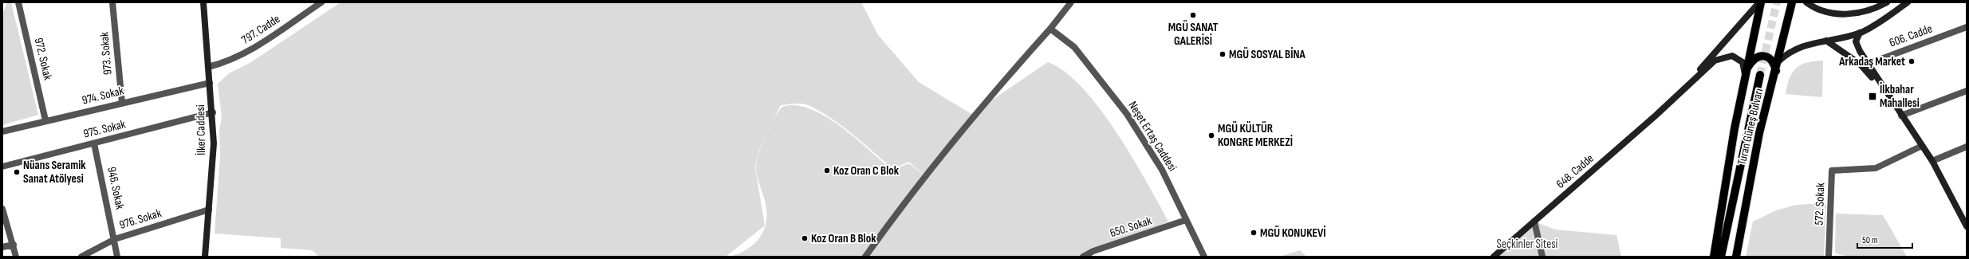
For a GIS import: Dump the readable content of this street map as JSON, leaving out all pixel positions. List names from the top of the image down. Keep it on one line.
{"streets":{"main road":["Turan Güneş Bulvarı","İlker Caddesi","648. Cadde"],"street":["797. Cadde","606. Cadde","973. Sokak","972. Sokak","974. Sokak","975. Sokak","Neşet Ertaş Caddesi","946. Sokak","572. Sokak","976. Sokak","650. Sokak"]},"crossings":[["797. Cadde","İlker Caddesi"],["973. Sokak","974. Sokak"],["972. Sokak","974. Sokak"],["974. Sokak","İlker Caddesi"],["975. Sokak","İlker Caddesi"],["975. Sokak","946. Sokak"],["İlker Caddesi","976. Sokak"],["Neşet Ertaş Caddesi","650. Sokak"],["946. Sokak","976. Sokak"]],"parks":["Seçkinler Sitesi"],"places":{"other":["MGÜ SANAT GALERİSİ","MGÜ SOSYAL BİNA","Arkadaş Market","MGÜ KÜLTÜR KONGRE MERKEZİ","Koz Oran C Blok","Nüans Seramik Sanat Atölyesi","MGÜ KONUKEVİ","Koz Oran B Blok"],"transit":["İlkbahar Mahallesi"]},"scale_bar":"50 m"}
